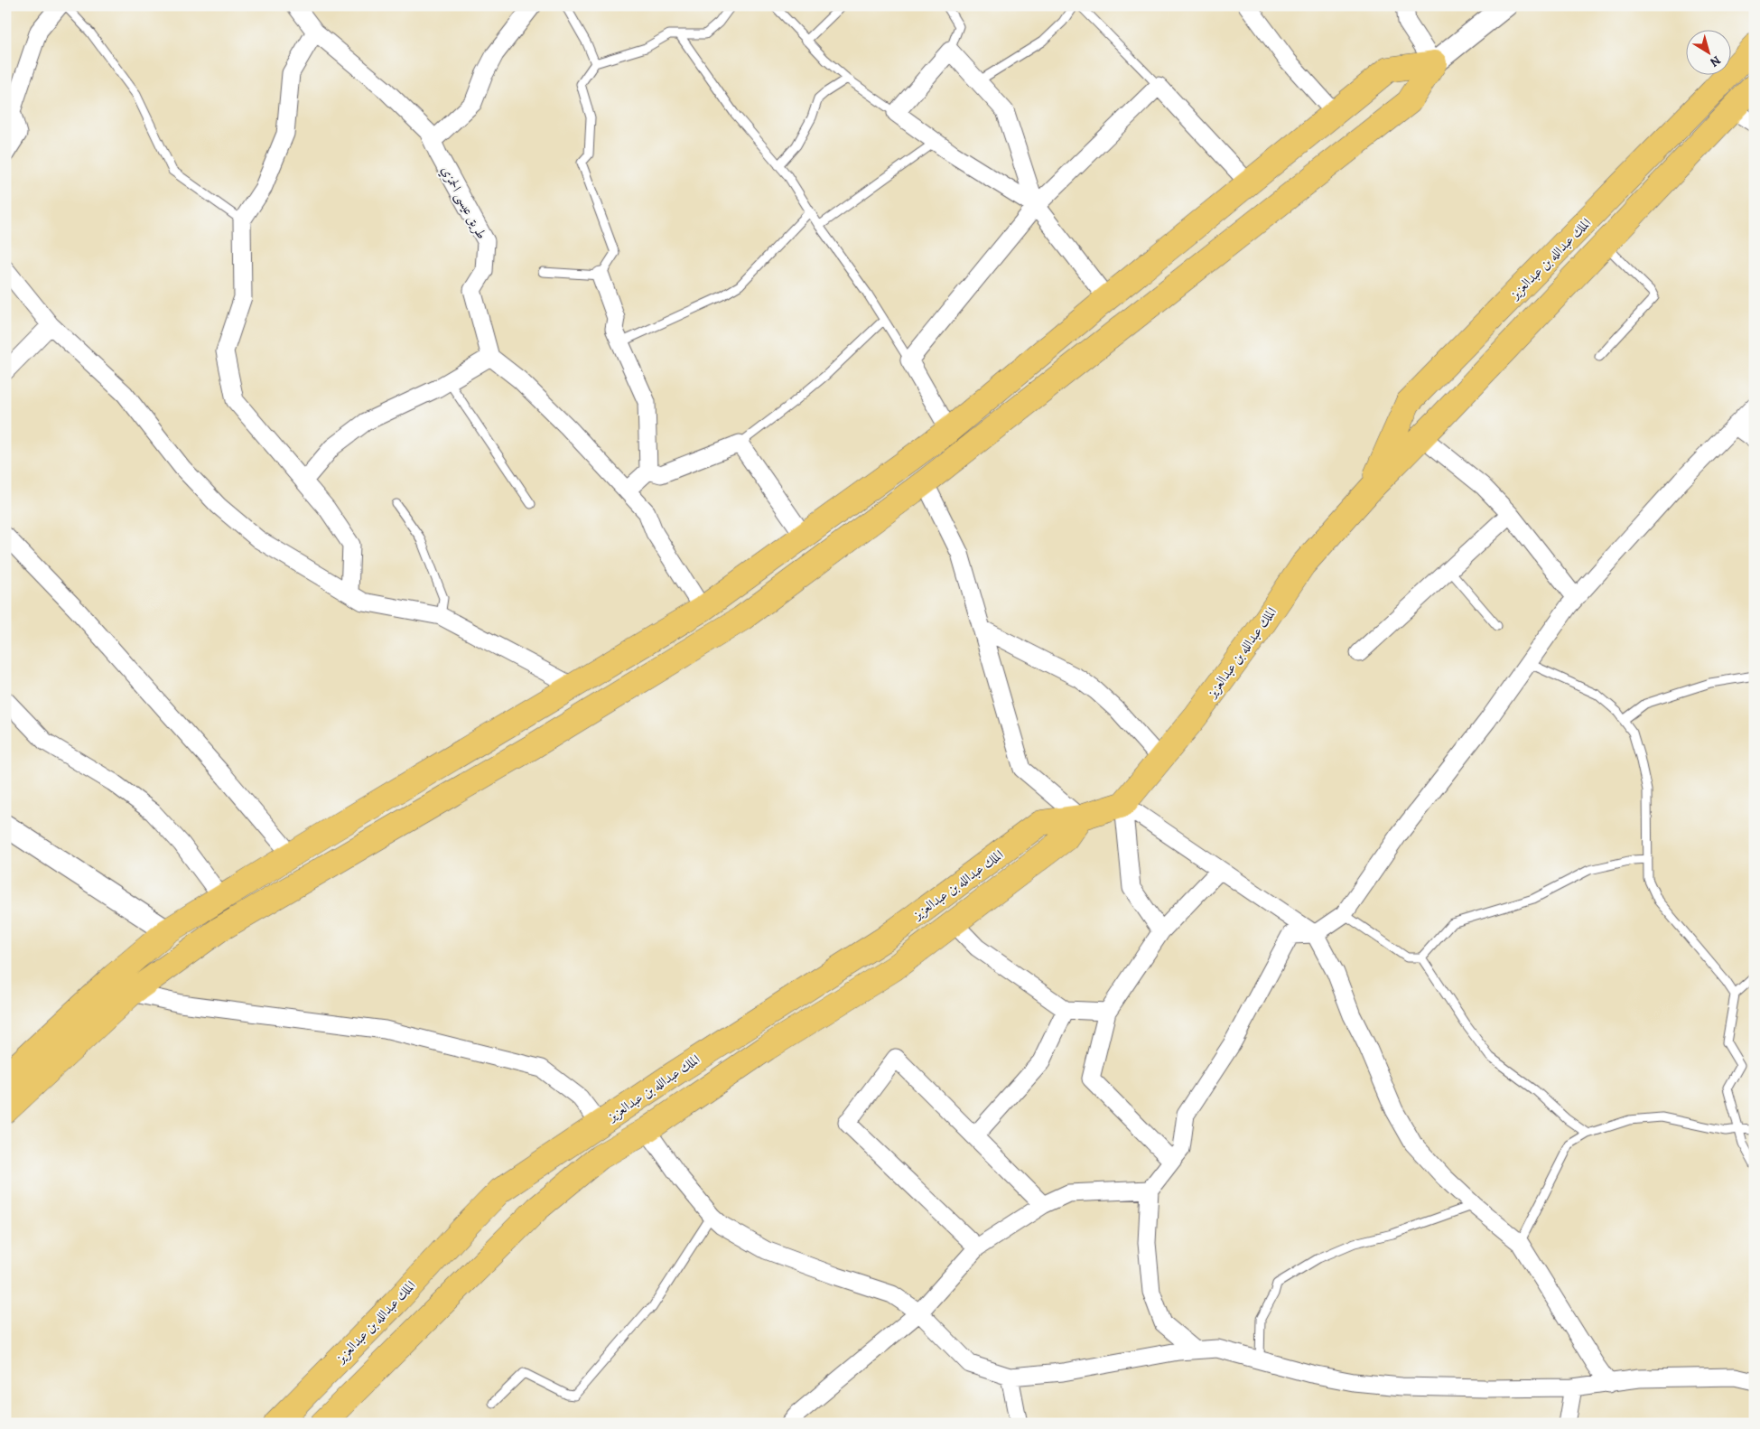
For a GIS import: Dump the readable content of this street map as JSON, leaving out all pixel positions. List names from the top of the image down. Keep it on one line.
{"streets":{"main road":["الملك عبدالله بن عبدالعزيز"],"street":["طريق عيسى الحمزي"]},"north":"bottom right"}
